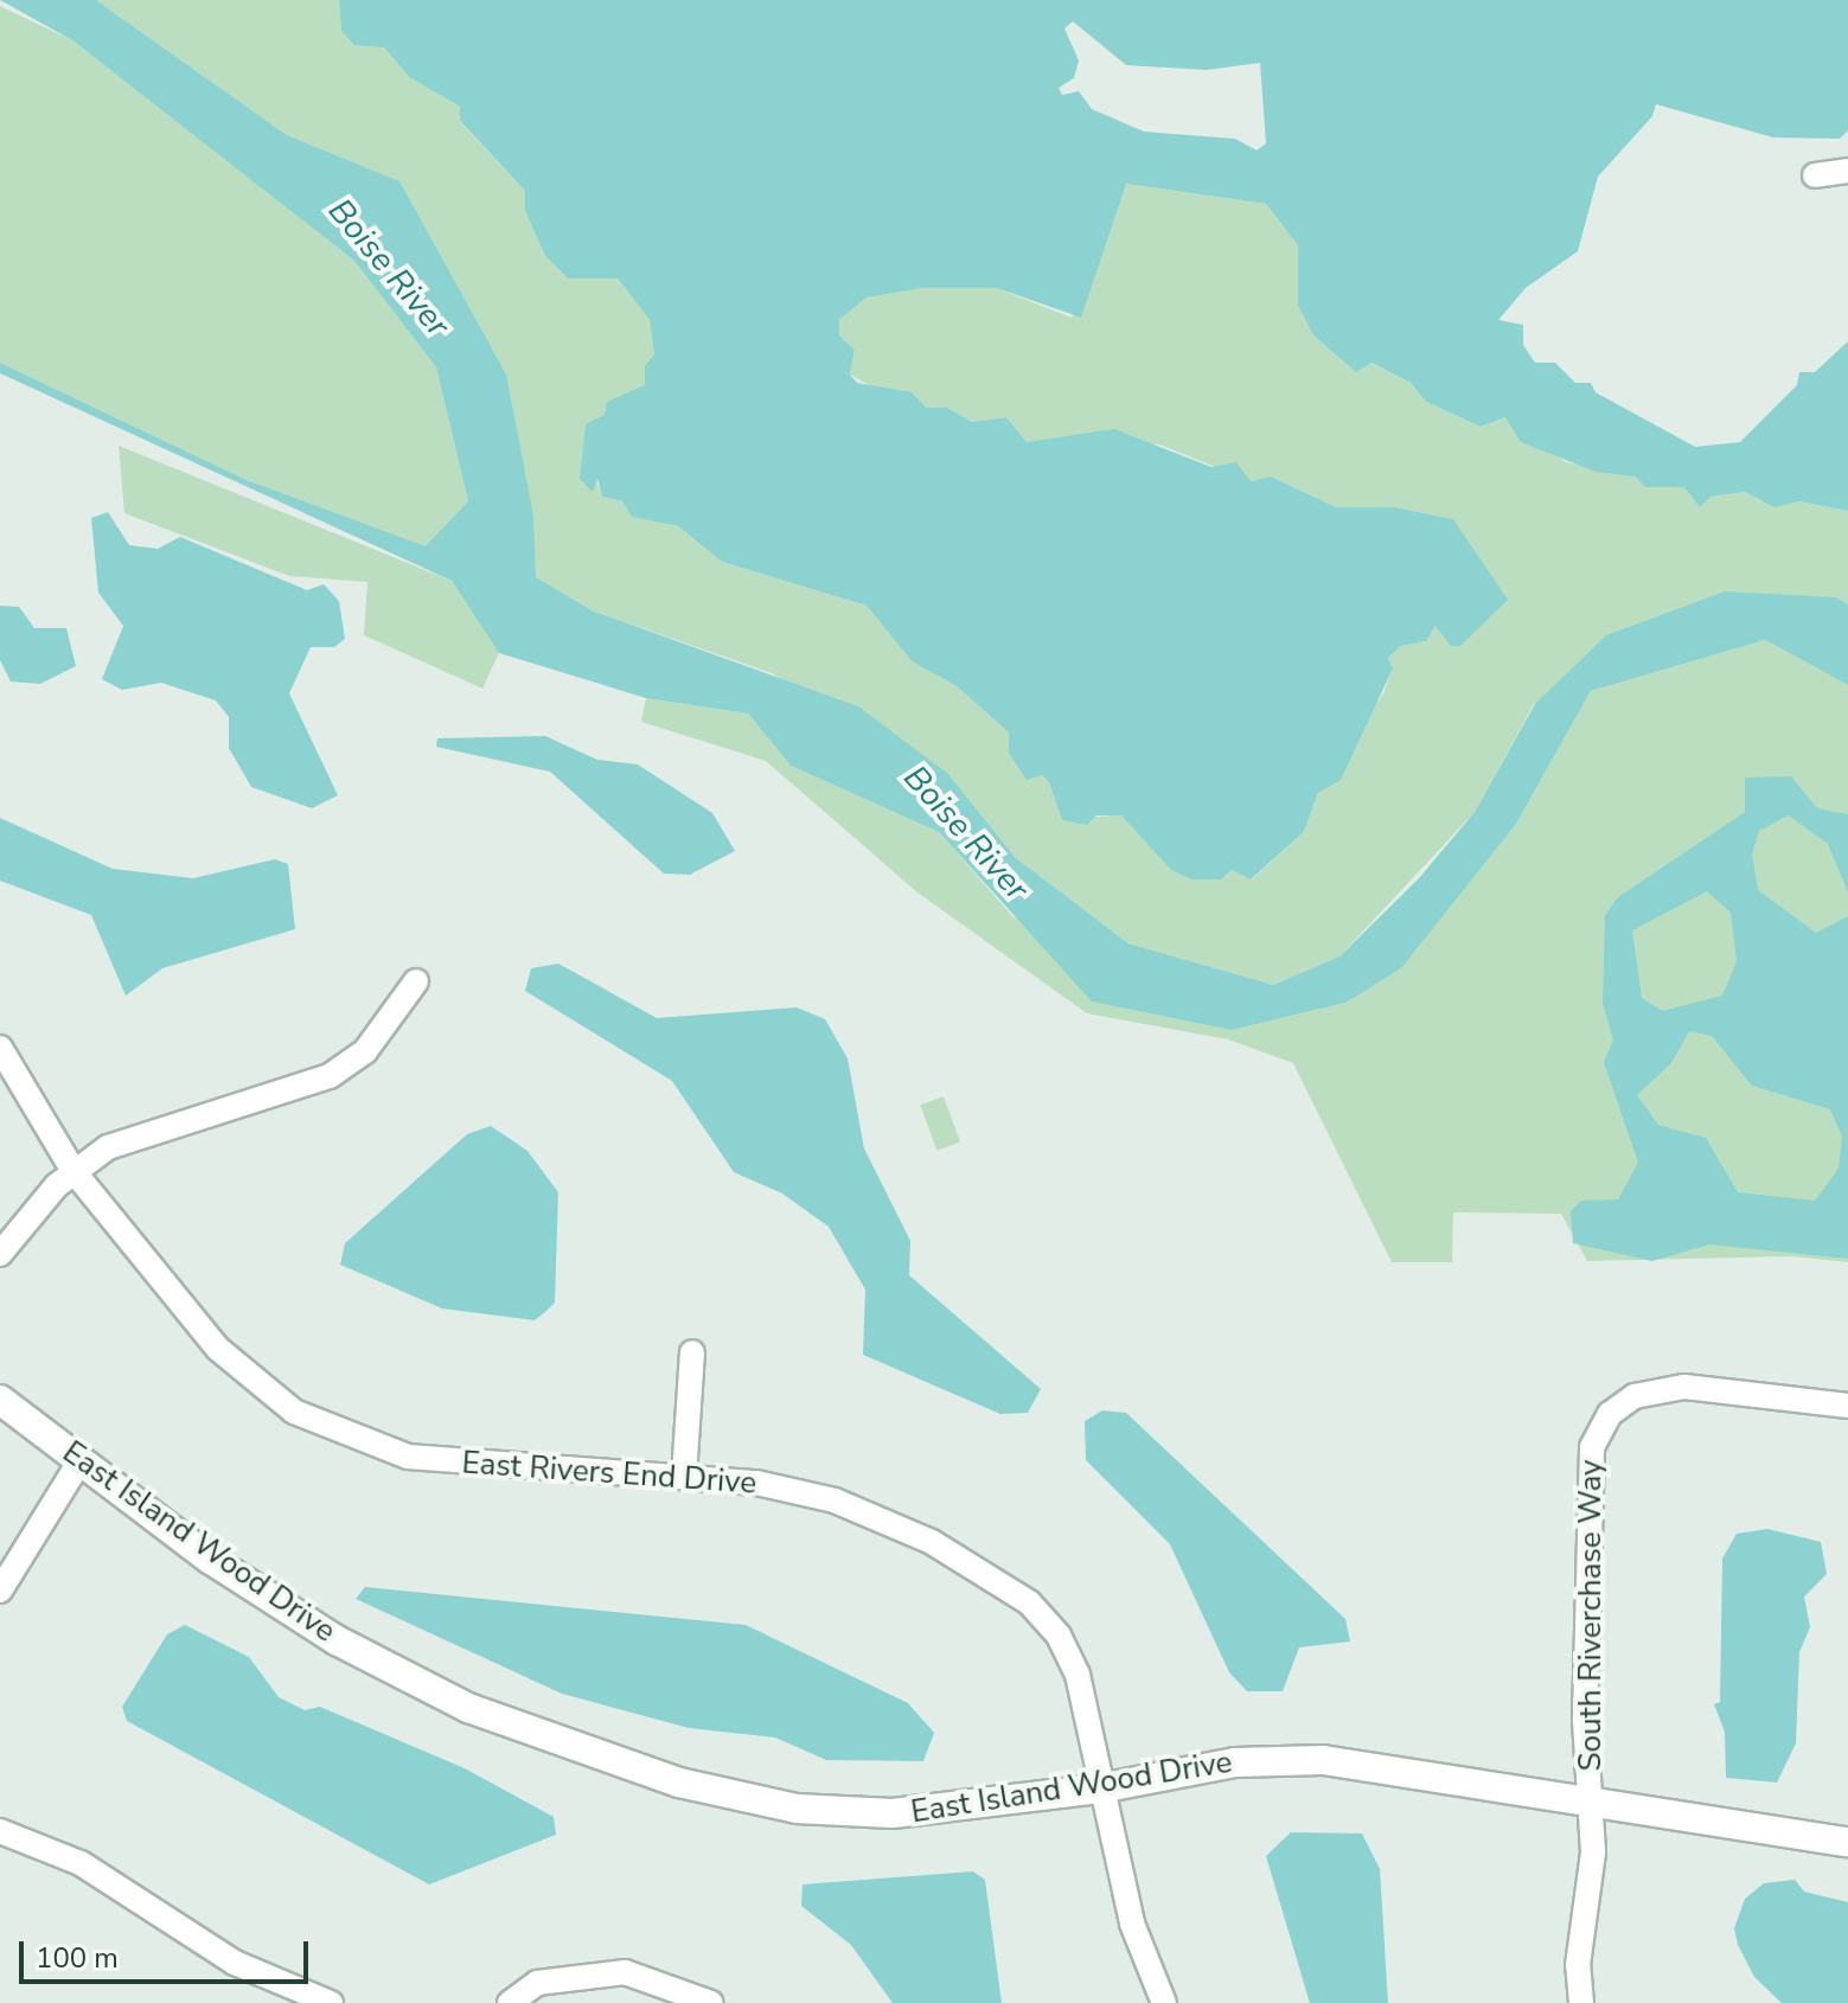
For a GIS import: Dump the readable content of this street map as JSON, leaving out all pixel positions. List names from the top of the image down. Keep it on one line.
{"streets":{"street":["East Rivers End Drive","East Island Wood Drive","South Riverchase Way"]},"crossings":[["East Rivers End Drive","East Island Wood Drive"],["East Island Wood Drive","South Riverchase Way"]],"water":["Boise River"],"scale_bar":"100 m"}
